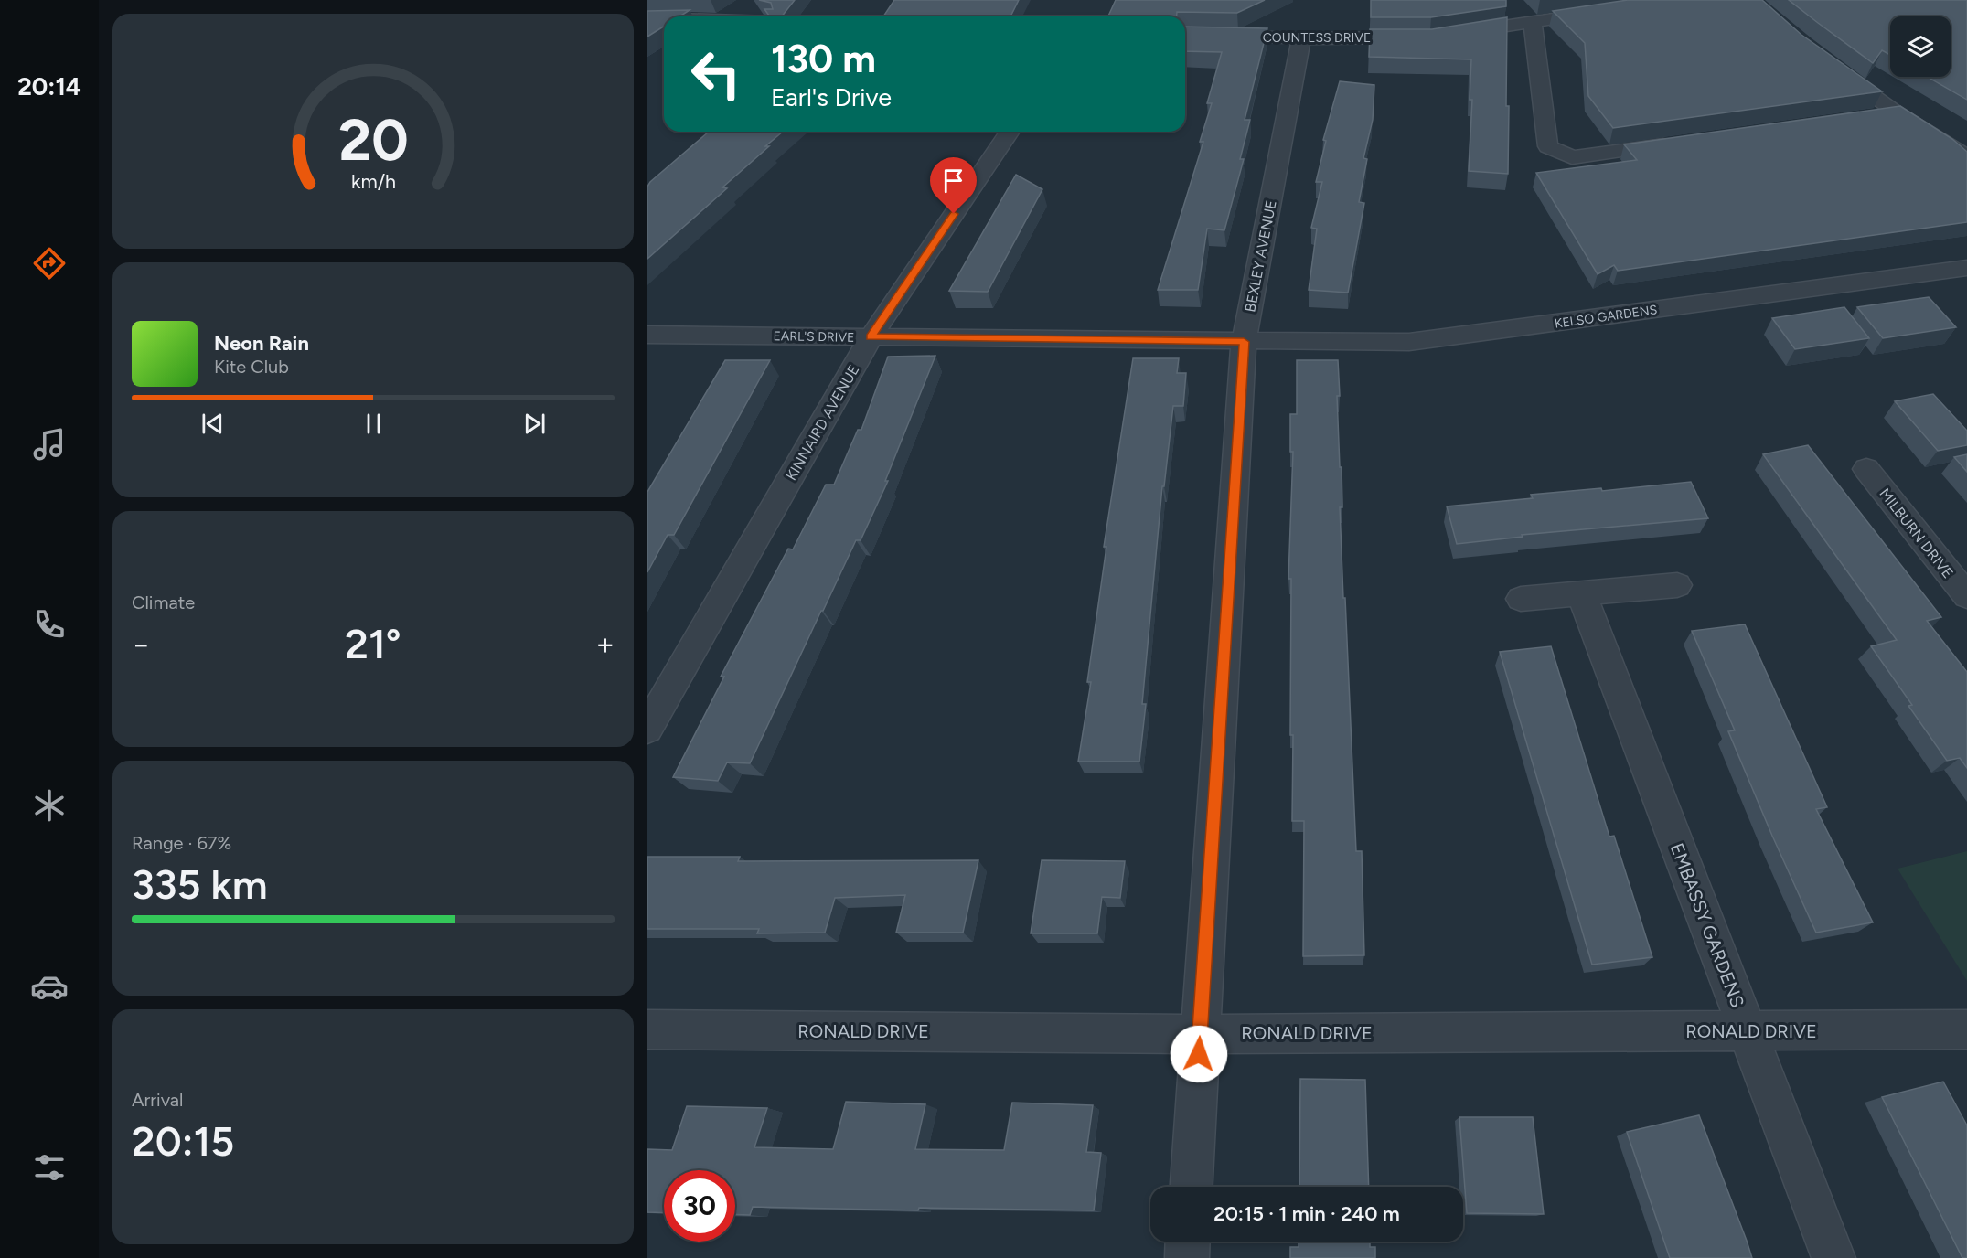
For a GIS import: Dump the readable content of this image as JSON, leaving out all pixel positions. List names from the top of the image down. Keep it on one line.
{"streets":{"street":["COUNTESS DRIVE","BEXLEY AVENUE","KELSO GARDENS","EARL'S DRIVE","KINNAIRD AVENUE","MILBURN DRIVE","EMBASSY GARDENS","RONALD DRIVE"]},"crossings":[["COUNTESS DRIVE","BEXLEY AVENUE"],["BEXLEY AVENUE","KELSO GARDENS"],["BEXLEY AVENUE","EARL'S DRIVE"],["BEXLEY AVENUE","RONALD DRIVE"],["KELSO GARDENS","EARL'S DRIVE"],["EARL'S DRIVE","KINNAIRD AVENUE"],["EMBASSY GARDENS","RONALD DRIVE"]],"page":{"tabs":"20:14","turn":["130 m","Earl's Drive"],"song":["Neon Rain","Kite Club"],"tile":["Climate",["Range · 67%","335 km"],["Arrival","20:15"]],"heat":["−","21°","+"],"limit":"30","trip":"20:15 · 1 min · 240 m","gauge":["20","km/h"]}}
